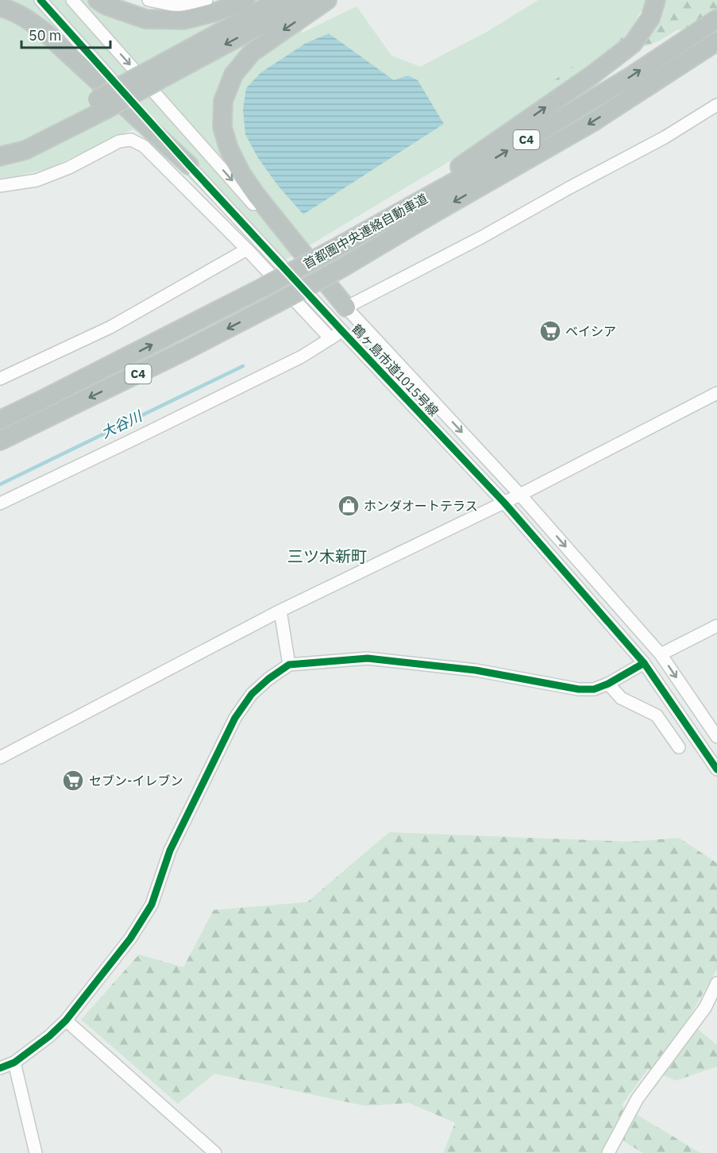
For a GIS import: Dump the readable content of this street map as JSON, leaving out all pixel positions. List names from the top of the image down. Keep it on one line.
{"streets":{"highway":["C4","首都圏中央連絡自動車道"],"street":["鶴ヶ島市道1015号線"]},"districts":["三ツ木新町"],"water":["大谷川"],"places":{"supermarket":["ベイシア","セブン-イレブン"],"shop":["ホンダオートテラス"]},"scale_bar":"50 m"}
